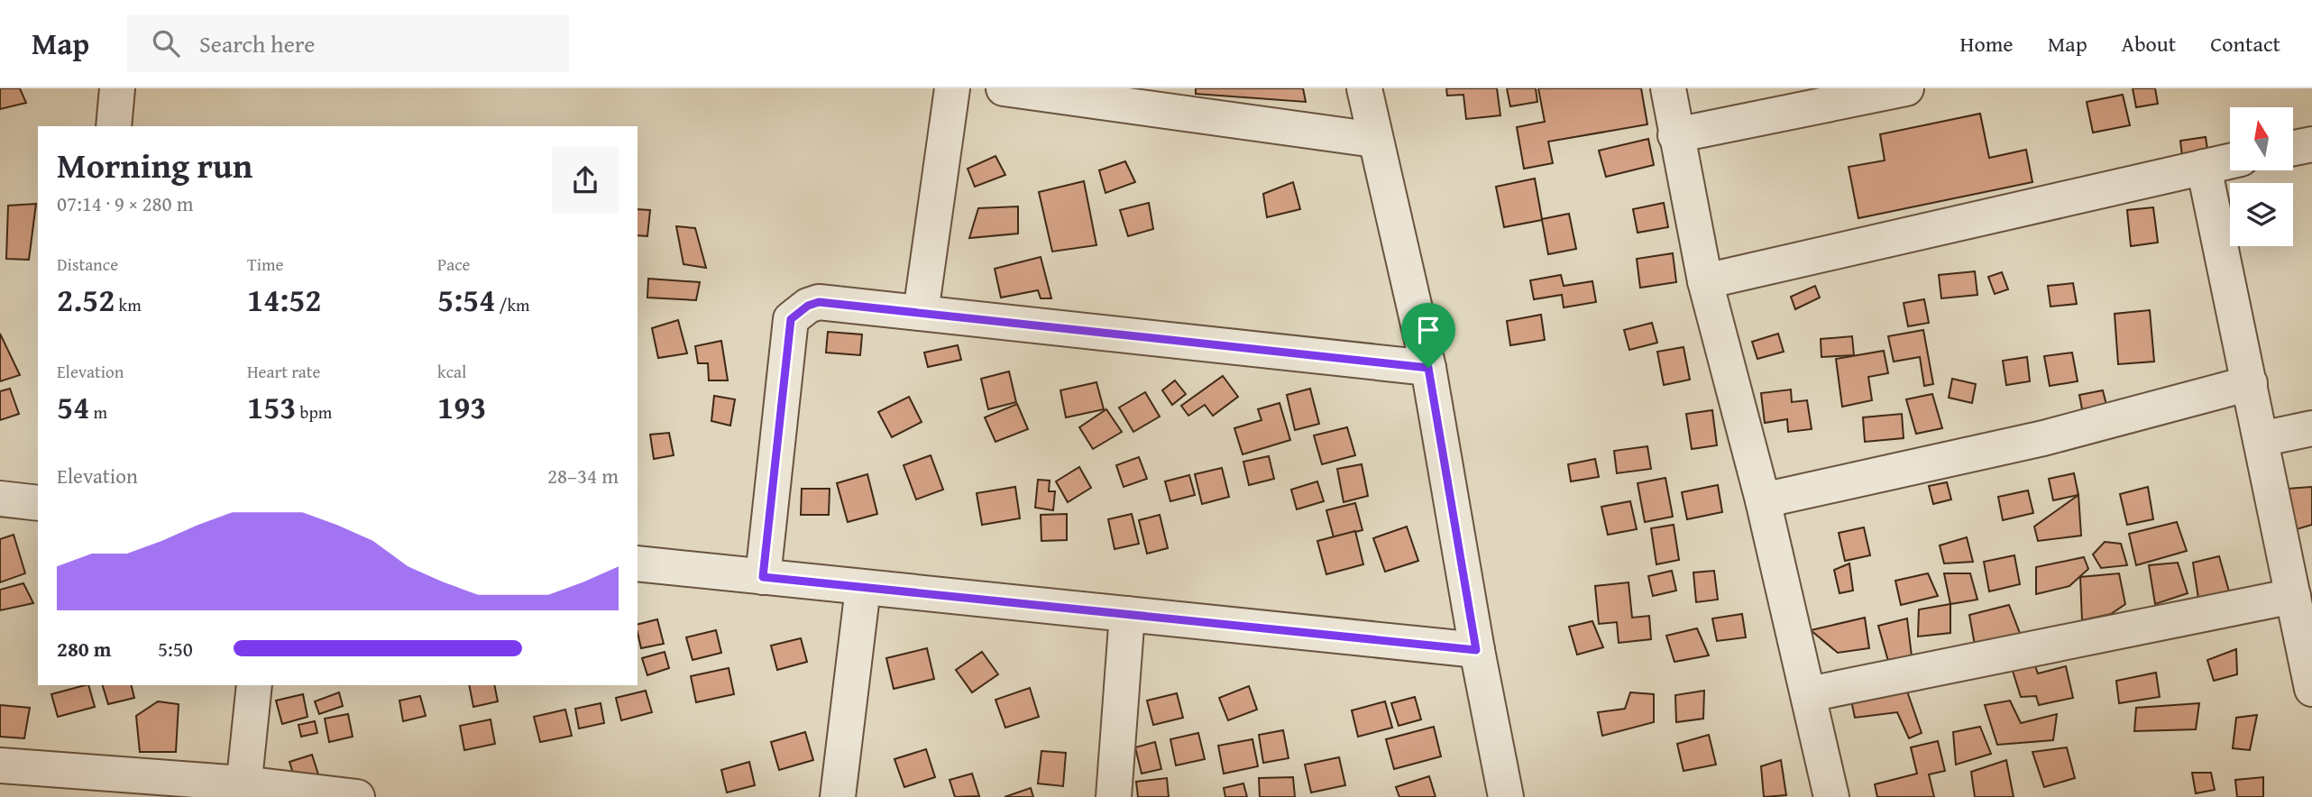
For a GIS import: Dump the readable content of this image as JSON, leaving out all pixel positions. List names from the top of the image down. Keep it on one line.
{"north":"top","page":{"header":"Map","search":"Search here","nav":["Home","Map","About","Contact"],"heading":["Morning run","07:14 · 9 × 280 m"],"stats":[["Distance","2.52 km"],["Time","14:52"],["Pace","5:54 /km"],["Elevation","54 m"],["Heart rate","153 bpm"],["kcal","193"]],"chart":["Elevation","28–34 m"],"list":[{"name":"280 m","note":"5:50"}]}}
